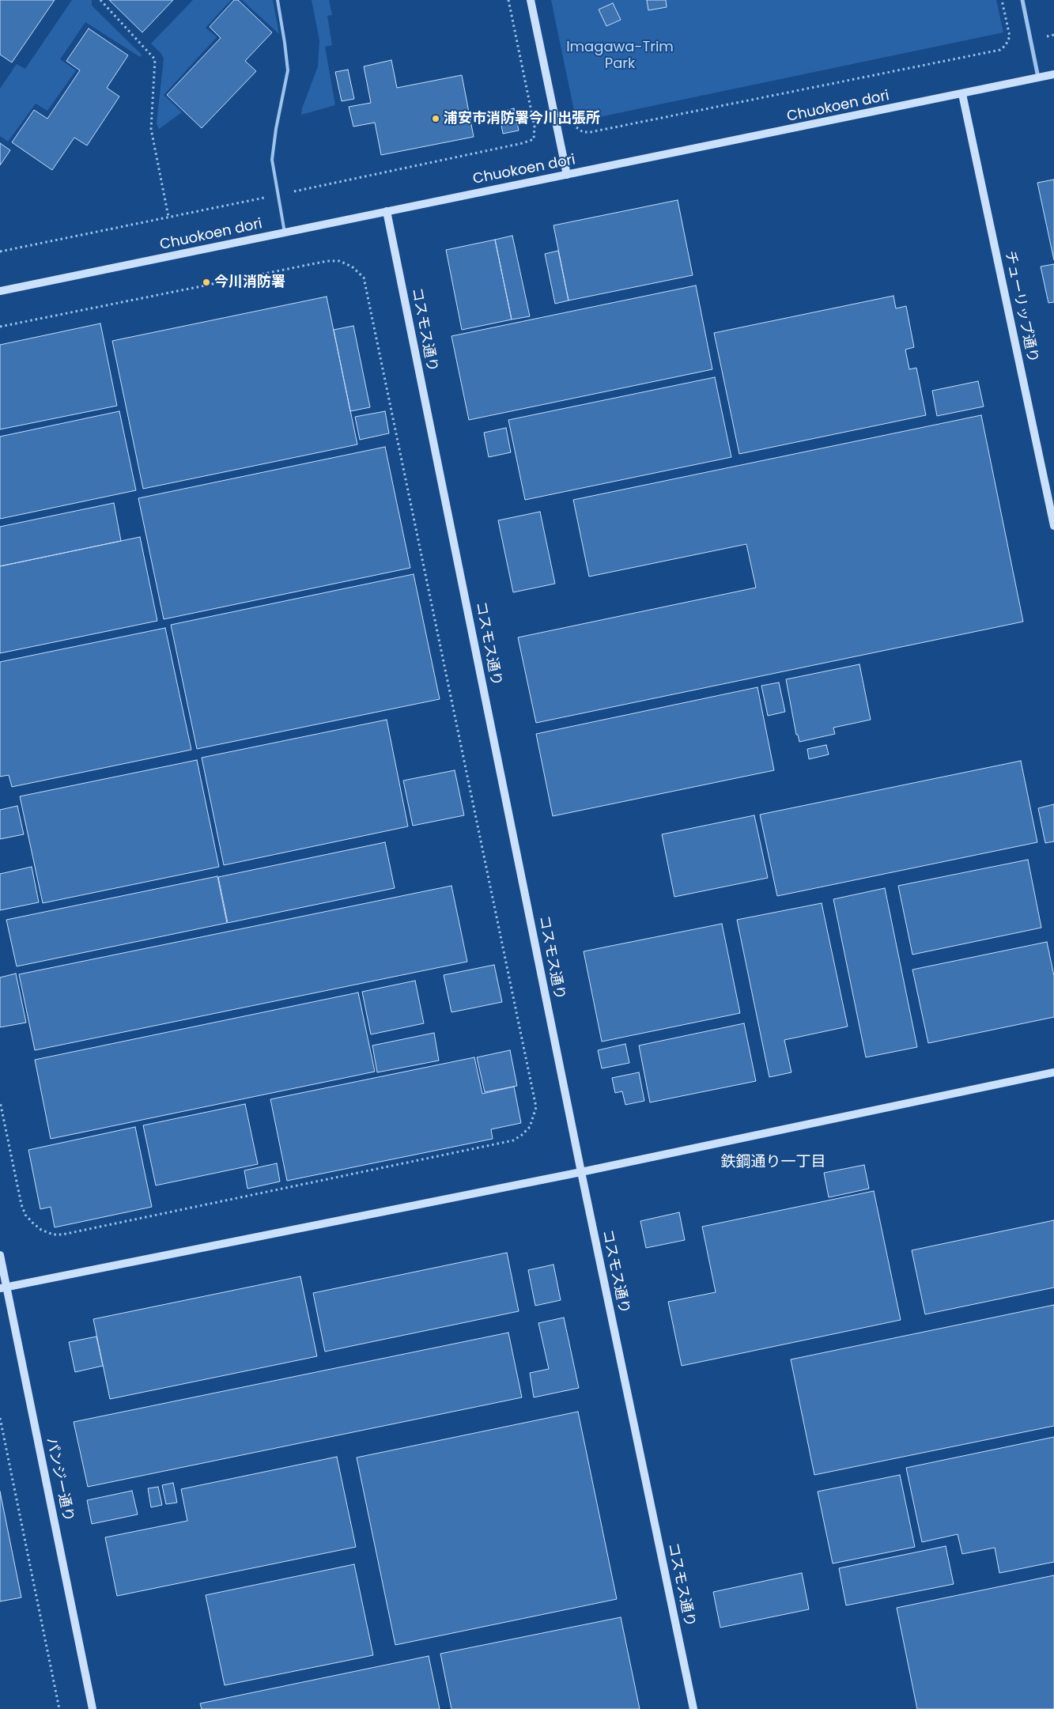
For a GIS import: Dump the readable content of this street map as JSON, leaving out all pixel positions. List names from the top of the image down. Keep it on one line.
{"streets":{"street":["Chuokoen dori","チューリップ通り","コスモス通り","パンジー通り"]},"crossings":[["Chuokoen dori","チューリップ通り"],["Chuokoen dori","コスモス通り"]],"districts":["鉄鋼通り一丁目"],"parks":["Imagawa-Trim Park"],"places":["浦安市消防署今川出張所","今川消防署"]}
